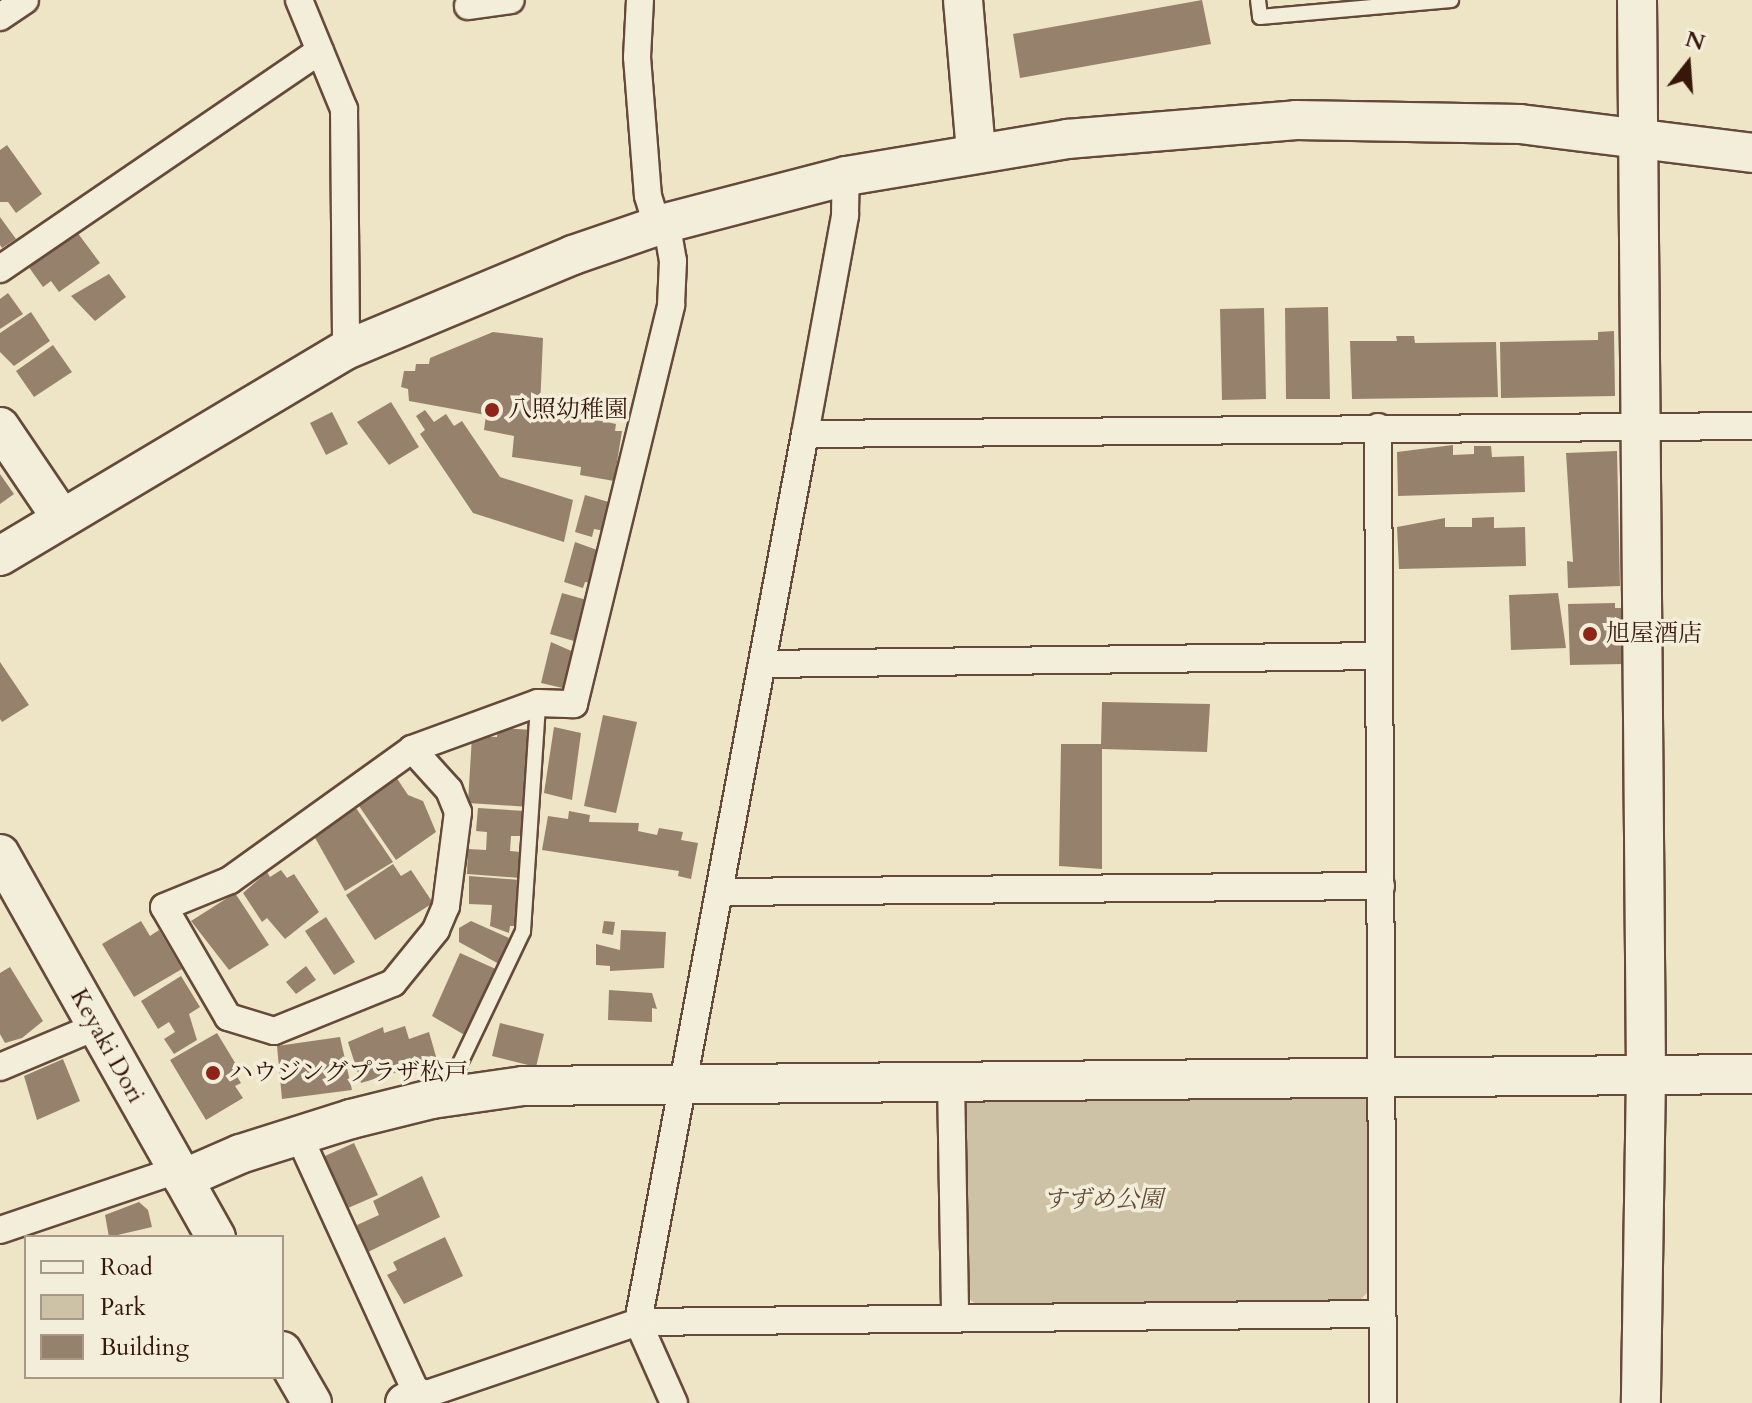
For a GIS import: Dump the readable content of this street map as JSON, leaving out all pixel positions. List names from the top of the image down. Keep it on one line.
{"streets":{"street":["Keyaki Dori"]},"parks":["すずめ公園"],"places":["八照幼稚園","旭屋酒店","ハウジングプラザ松戸"],"legend":["Road","Park","Building"],"north":"top"}
